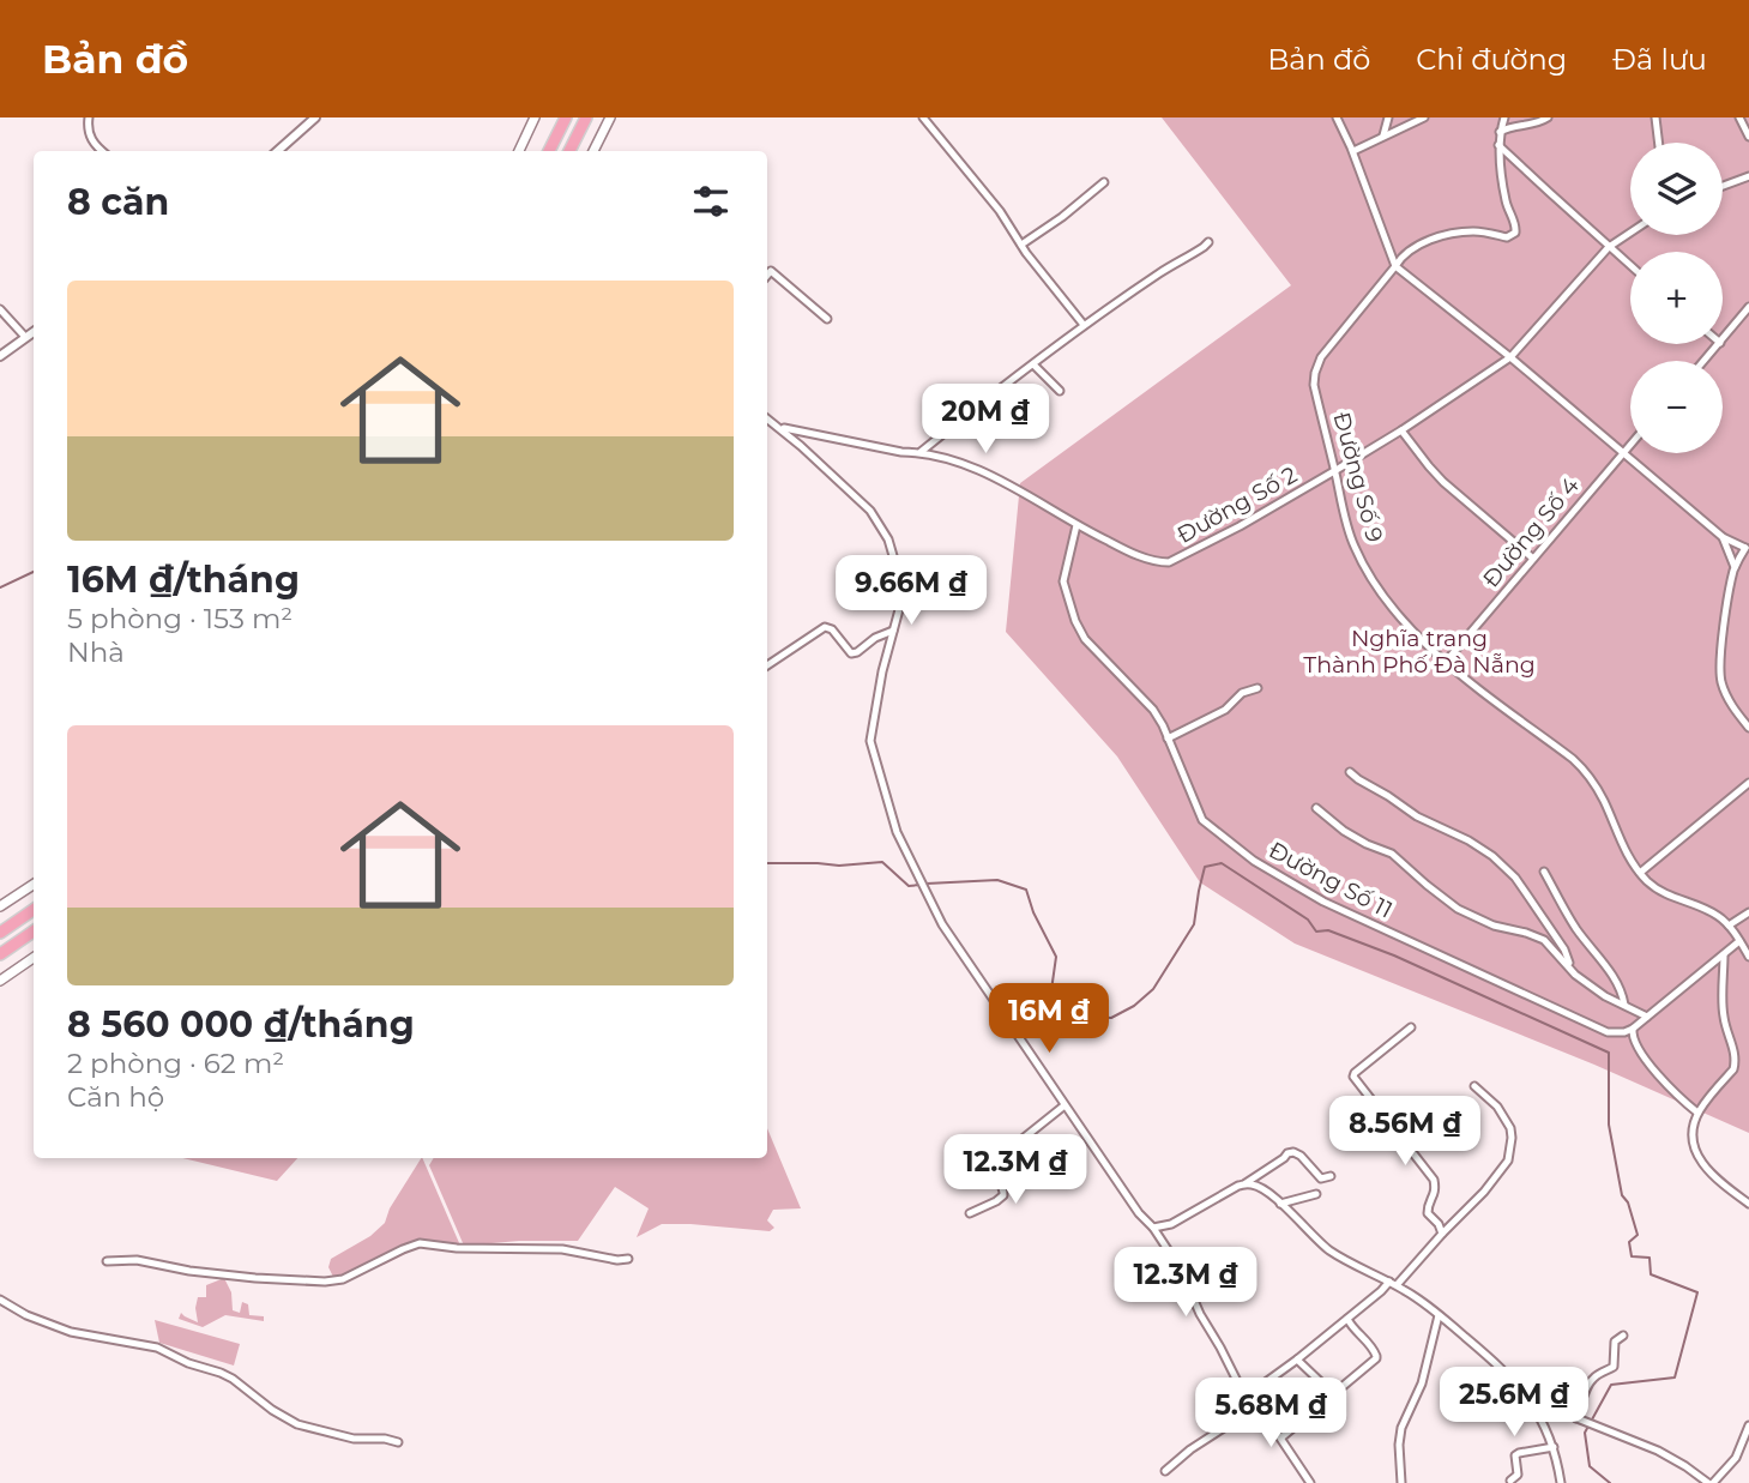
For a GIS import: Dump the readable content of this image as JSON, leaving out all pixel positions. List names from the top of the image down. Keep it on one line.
{"streets":{"street":["Đường Số 9","Đường Số 2","Đường Số 4","Đường Số 11"]},"crossings":[["Đường Số 9","Đường Số 2"],["Đường Số 9","Đường Số 4"],["Đường Số 2","Đường Số 11"]],"parks":["Nghĩa trang Thành Phố Đà Nẵng"],"page":{"header":"Bản đồ","nav":["Bản đồ","Chỉ đường","Đã lưu"],"map_buttons":["+","−"],"heading":"8 căn","list":[{"name":"16M ₫/tháng","note":"5 phòng · 153 m² · Nhà"},{"name":"8 560 000 ₫/tháng","note":"2 phòng · 62 m² · Căn hộ"}],"price":["20M ₫","9.66M ₫","16M ₫","8.56M ₫","12.3M ₫","12.3M ₫","25.6M ₫","5.68M ₫"]}}
